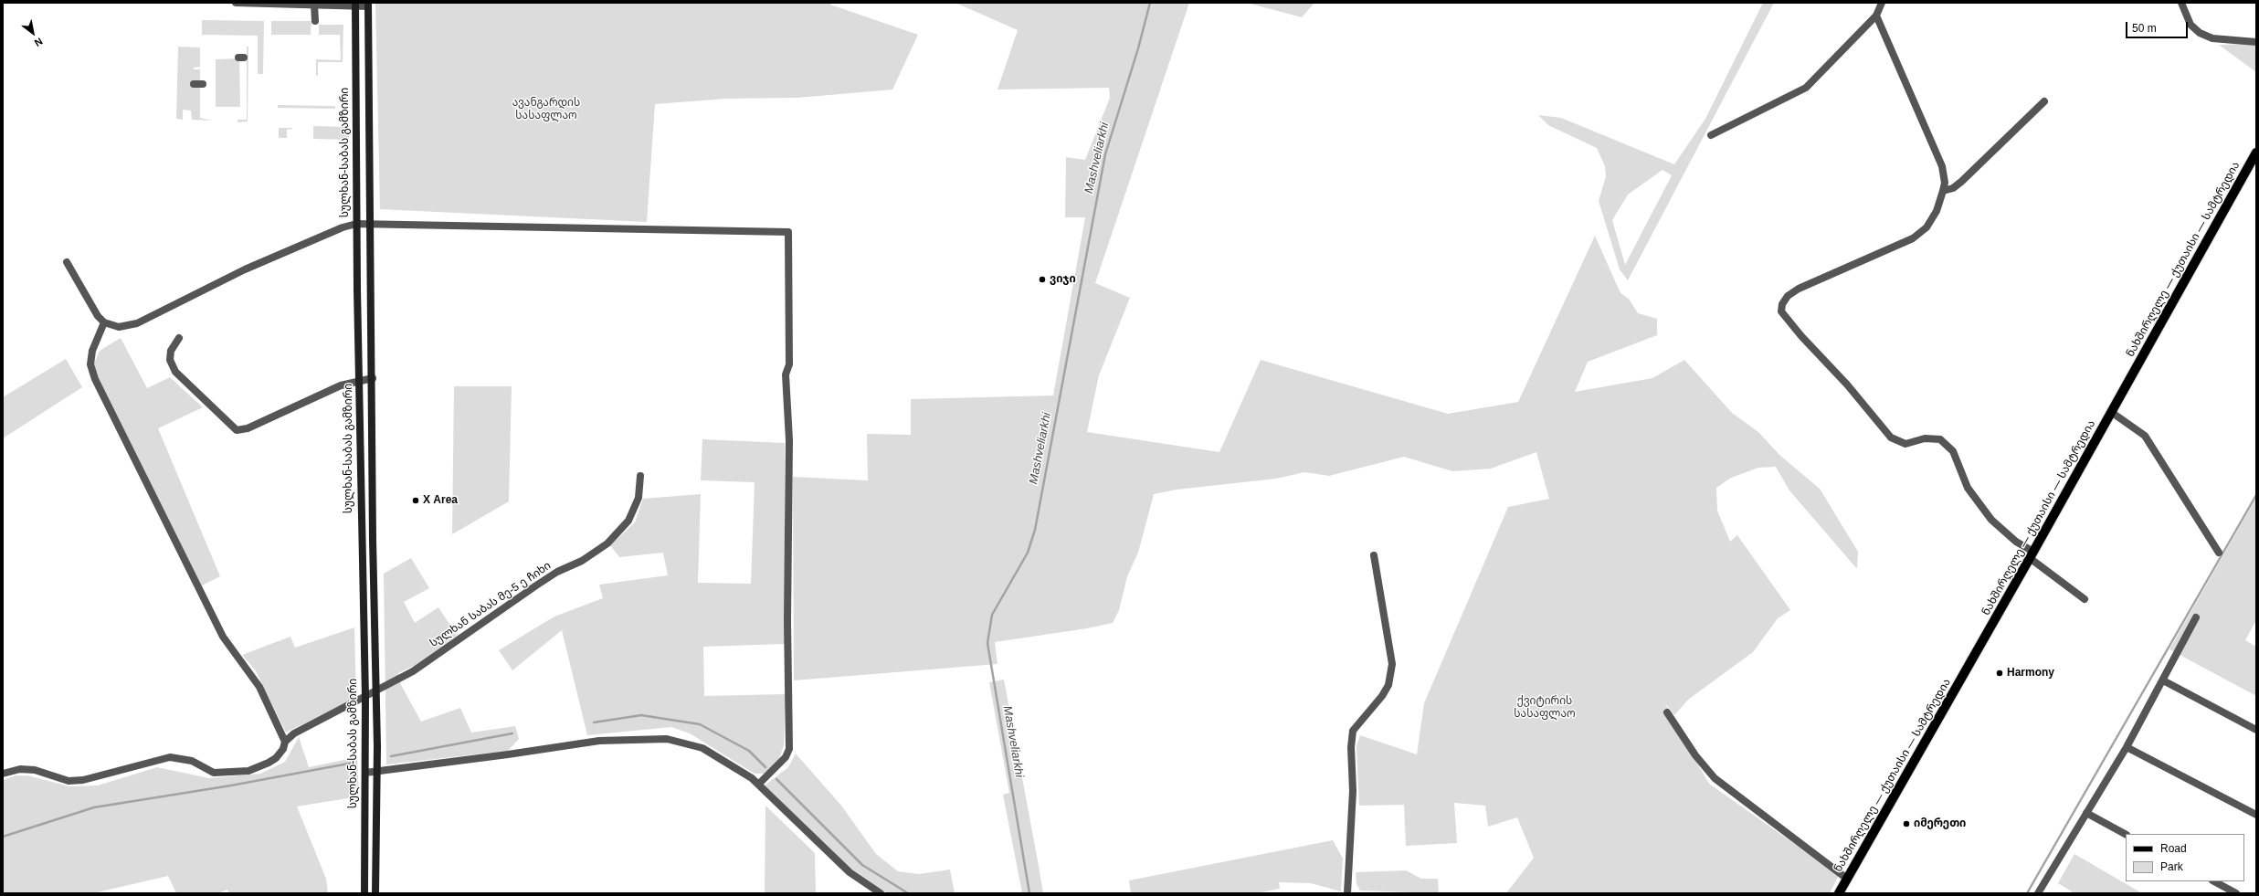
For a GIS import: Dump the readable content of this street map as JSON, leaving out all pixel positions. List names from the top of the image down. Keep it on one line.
{"streets":{"main road":["სულხან-საბას გამზირი","ნახშირღელე — ქუთაისი — სამტრედია"],"street":["სულხან საბას მე-5 ე ჩიხი"]},"crossings":[["სულხან-საბას გამზირი","სულხან საბას მე-5 ე ჩიხი"]],"water":["Mashveliarkhi"],"parks":["ავანგარდის სასაფლაო","ქვიტირის სასაფლაო"],"places":["ვიჯი","X Area","Harmony","იმერეთი"],"legend":["Road","Park"],"scale_bar":"50 m","north":"bottom right"}
